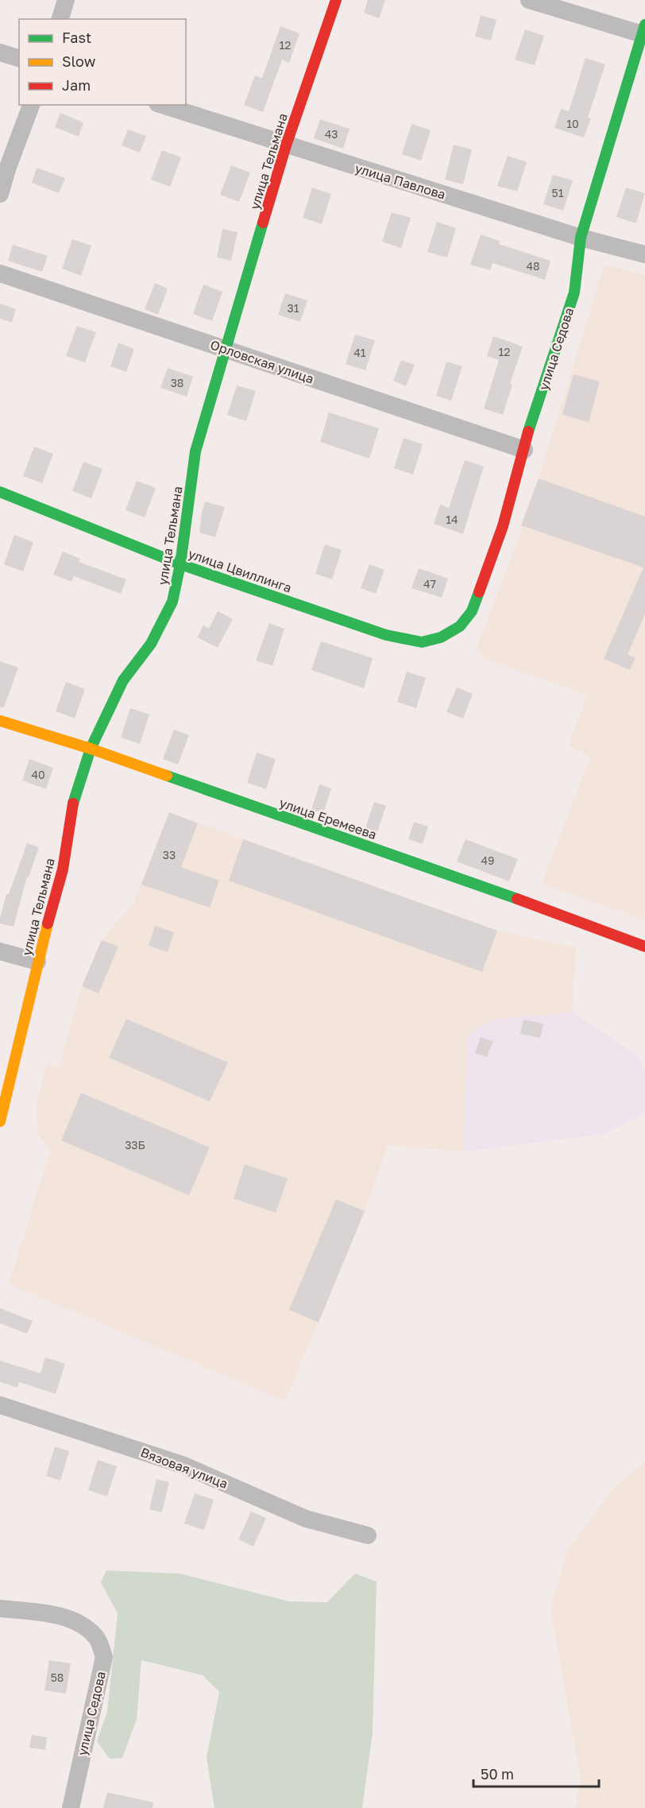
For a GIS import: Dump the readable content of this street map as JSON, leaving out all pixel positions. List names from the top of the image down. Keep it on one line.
{"streets":{"street":["улица Тельмана","улица Павлова","улица Седова","Орловская улица","улица Цвиллинга","улица Еремеева","Вязовая улица"]},"crossings":[["улица Тельмана","улица Павлова"],["улица Тельмана","Орловская улица"],["улица Тельмана","улица Цвиллинга"],["улица Тельмана","улица Еремеева"],["улица Павлова","улица Седова"],["улица Седова","Орловская улица"],["улица Седова","улица Цвиллинга"]],"house_numbers":["12","10","43","51","48","31","12","41","38","14","47","40","33","49","33Б","58"],"legend":["Fast","Slow","Jam"],"scale_bar":"50 m"}
